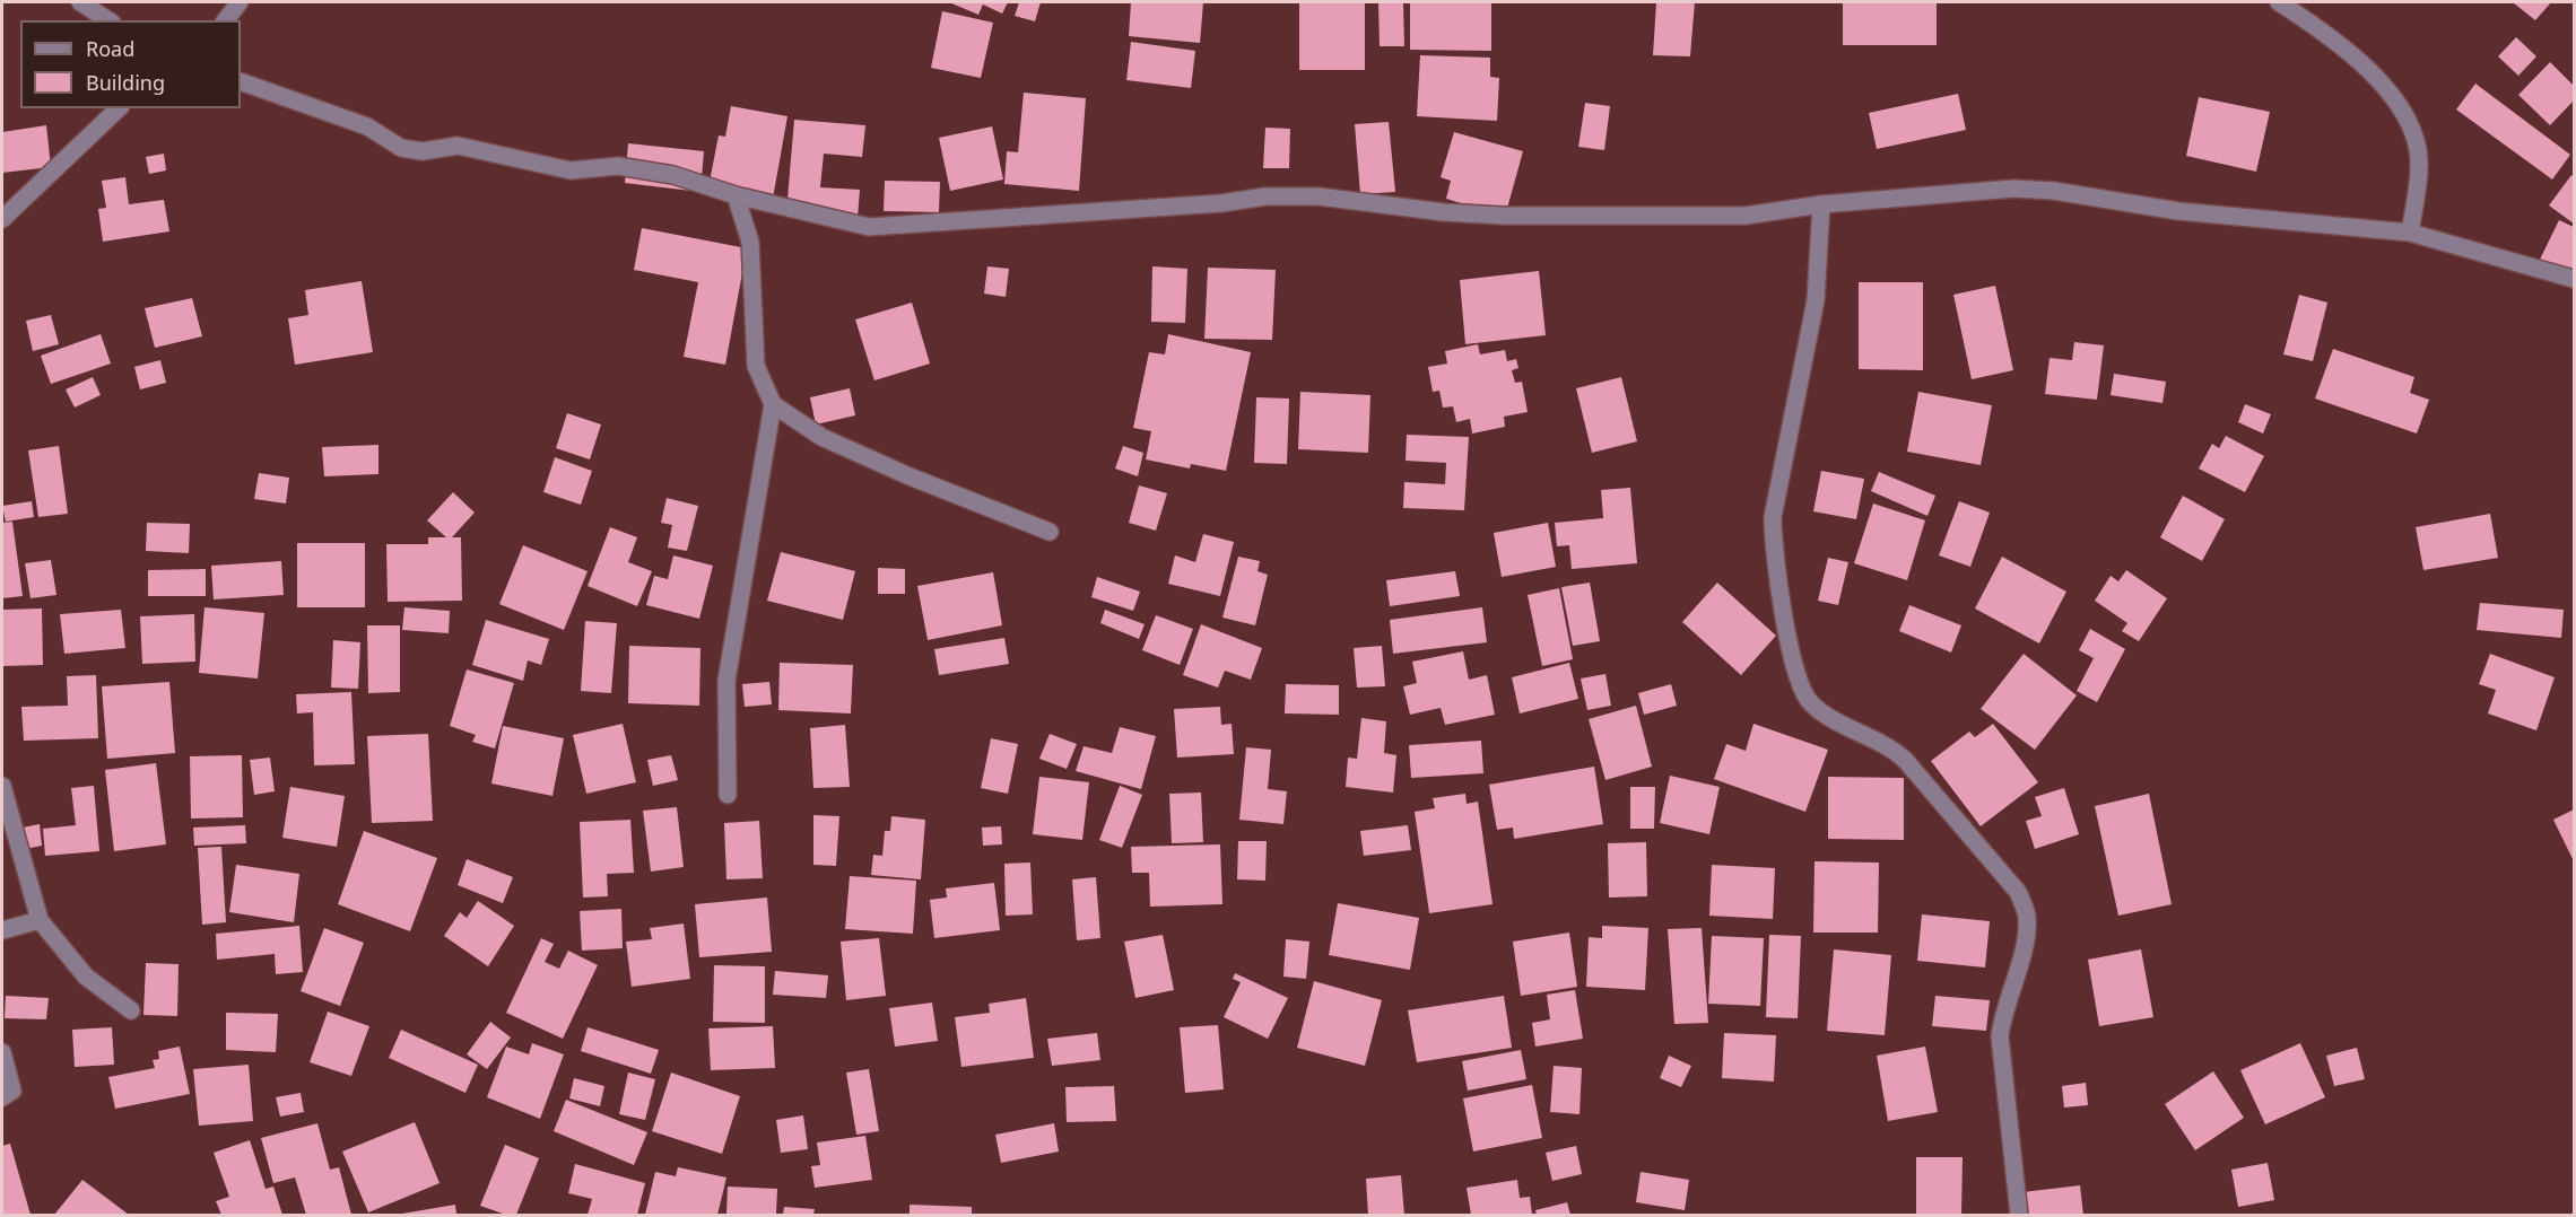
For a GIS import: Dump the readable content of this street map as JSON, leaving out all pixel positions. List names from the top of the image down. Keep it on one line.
{"legend":["Road","Building"]}
